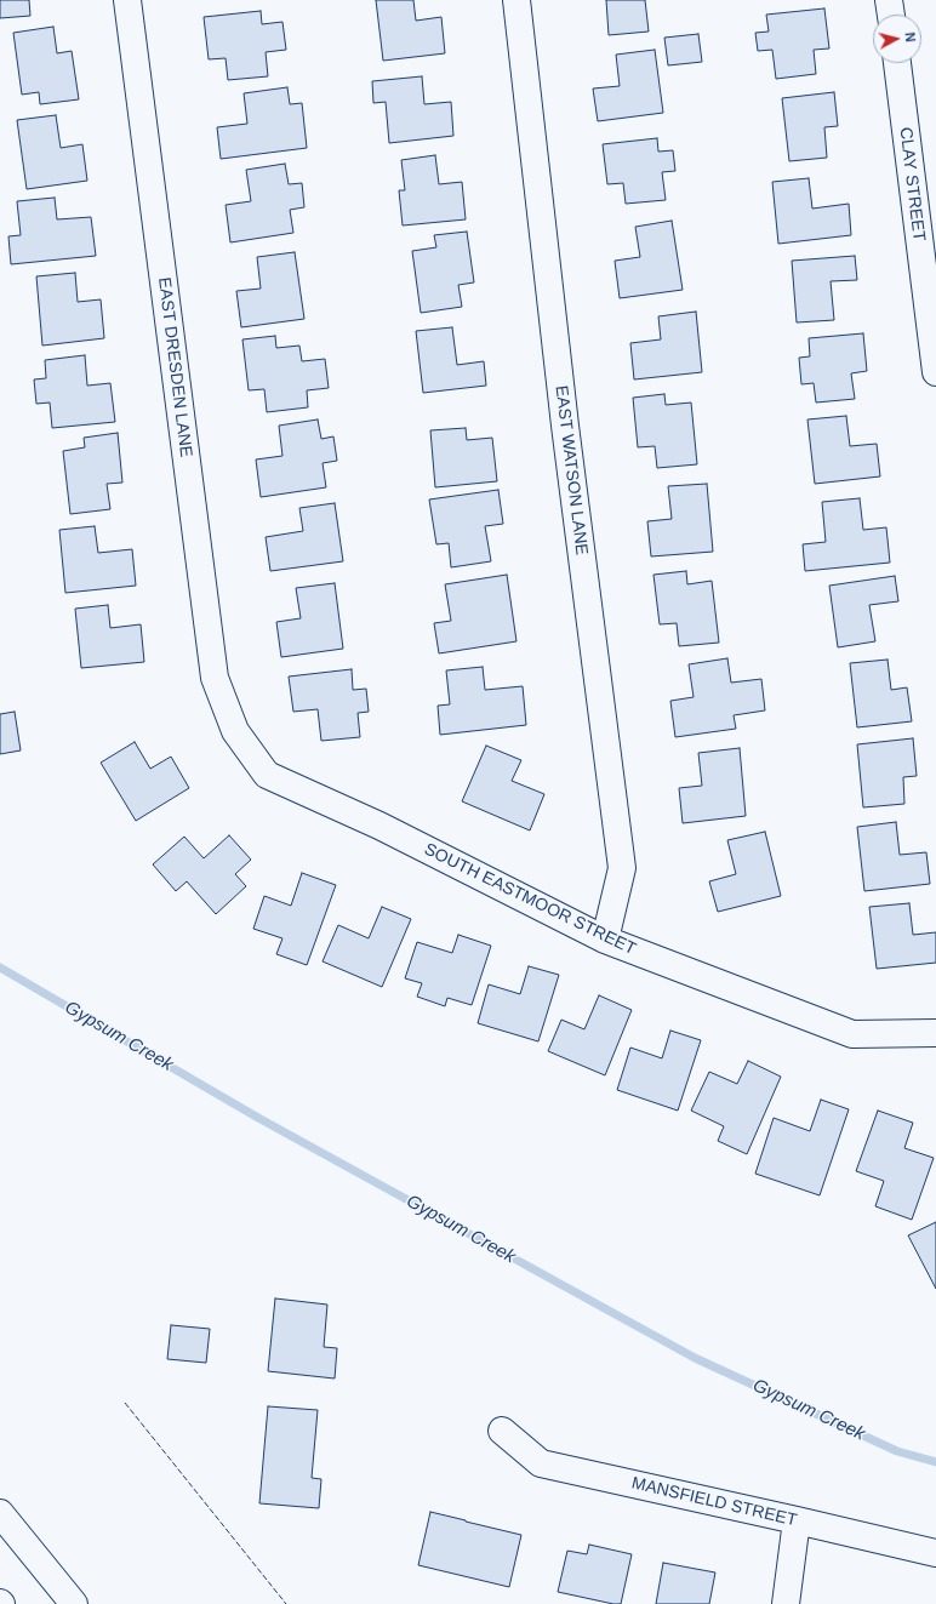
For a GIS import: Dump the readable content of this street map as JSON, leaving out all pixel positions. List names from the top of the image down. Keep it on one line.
{"streets":{"main road":["CLAY STREET","EAST DRESDEN LANE","EAST WATSON LANE","SOUTH EASTMOOR STREET","MANSFIELD STREET"]},"crossings":[["EAST DRESDEN LANE","SOUTH EASTMOOR STREET"],["EAST WATSON LANE","SOUTH EASTMOOR STREET"]],"water":["Gypsum Creek"],"north":"right"}
